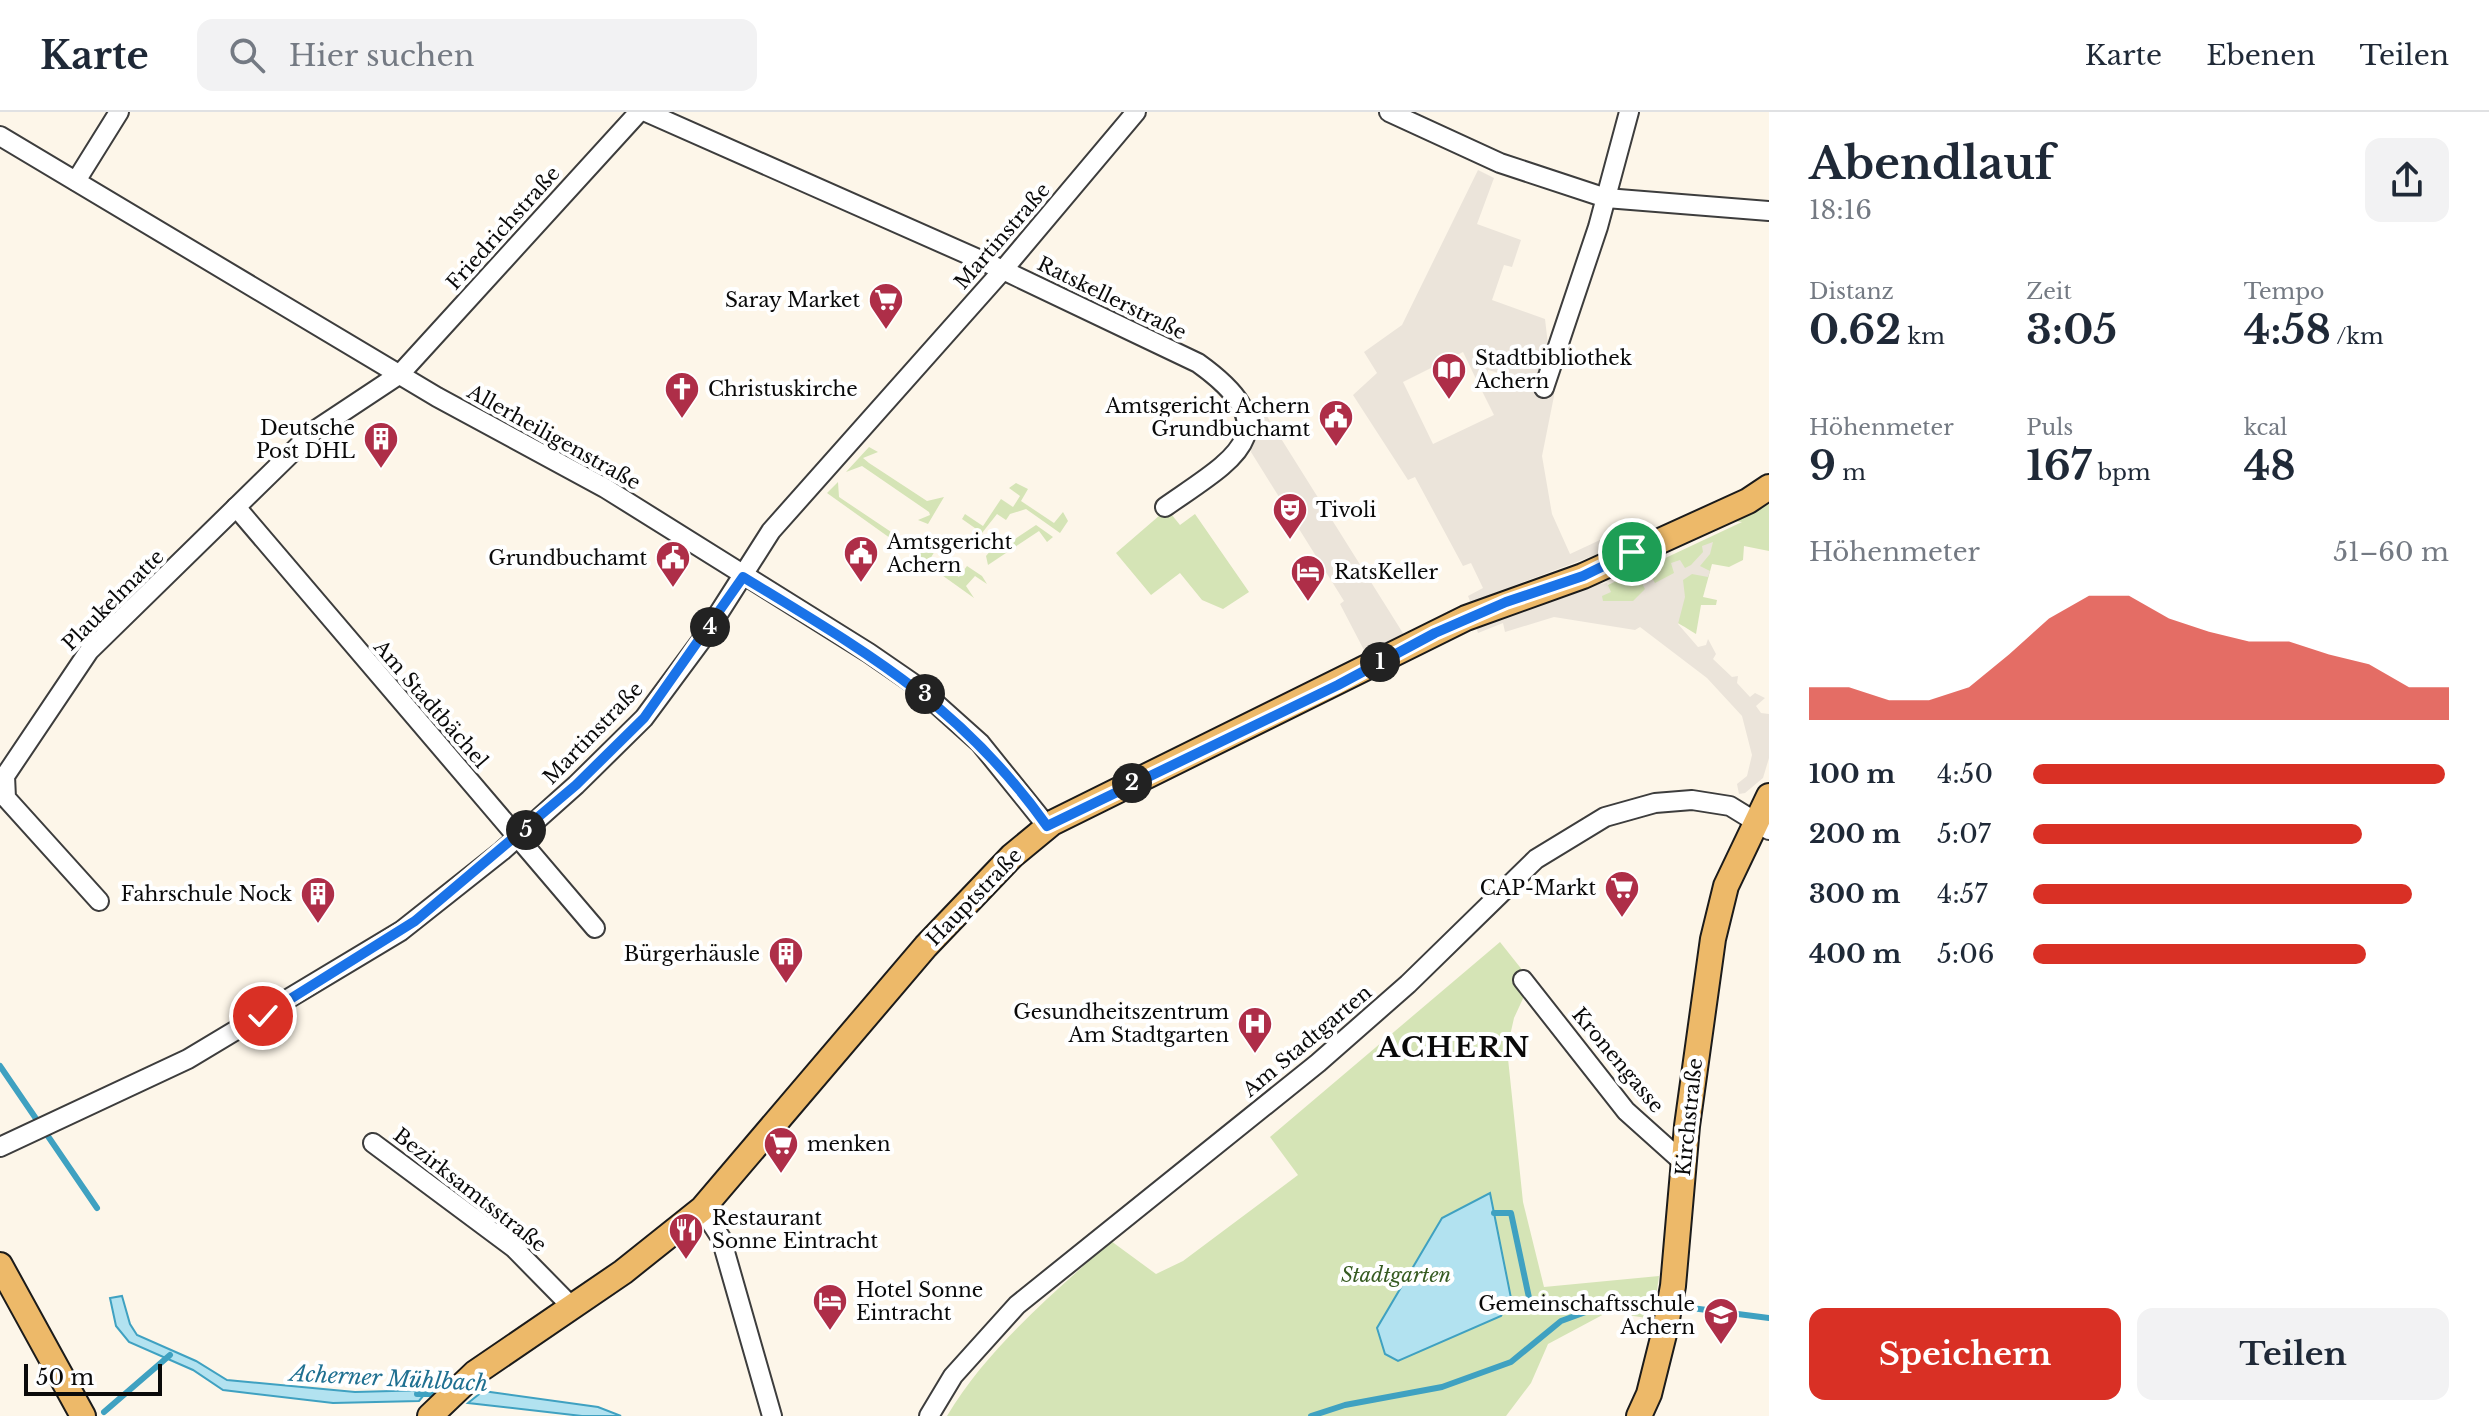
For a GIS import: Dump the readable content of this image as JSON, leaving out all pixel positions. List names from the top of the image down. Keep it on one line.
{"streets":{"main road":["Hauptstraße","Kirchstraße"],"street":["Friedrichstraße","Martinstraße","Ratskellerstraße","Allerheiligenstraße","Plaukelmatte","Am Stadtbächel","Am Stadtgarten","Kronengasse","Bezirksamtsstraße"]},"crossings":[["Friedrichstraße","Allerheiligenstraße"],["Friedrichstraße","Plaukelmatte"],["Martinstraße","Ratskellerstraße"],["Martinstraße","Allerheiligenstraße"],["Martinstraße","Am Stadtbächel"],["Allerheiligenstraße","Plaukelmatte"],["Allerheiligenstraße","Hauptstraße"],["Plaukelmatte","Am Stadtbächel"],["Hauptstraße","Bezirksamtsstraße"],["Am Stadtgarten","Kirchstraße"],["Kronengasse","Kirchstraße"]],"districts":["ACHERN"],"water":["Acherner Mühlbach"],"parks":["Stadtgarten"],"places":{"supermarket":["Saray Market","CAP-Markt","menken"],"library":["Stadtbibliothek Achern"],"church":["Christuskirche"],"public building":["Amtsgericht Achern Grundbuchamt","Amtsgericht Achern","Grundbuchamt"],"building":["Deutsche Post DHL","Fahrschule Nock","Bürgerhäusle"],"theatre":["Tivoli"],"hotel":["RatsKeller","Hotel Sonne Eintracht"],"hospital":["Gesundheitszentrum Am Stadtgarten"],"restaurant":["Restaurant Sonne Eintracht"],"school or university":["Gemeinschaftsschule Achern"]},"scale_bar":"50 m","page":{"header":"Karte","search":"Hier suchen","nav":["Karte","Ebenen","Teilen"],"heading":["Abendlauf","18:16"],"stats":[["Distanz","0.62 km"],["Zeit","3:05"],["Tempo","4:58 /km"],["Höhenmeter","9 m"],["Puls","167 bpm"],["kcal","48"]],"chart":["Höhenmeter","51–60 m"],"pins":["4","1","3","2","5"],"list":[{"name":"100 m","note":"4:50"},{"name":"200 m","note":"5:07"},{"name":"300 m","note":"4:57"},{"name":"400 m","note":"5:06"}],"buttons":["Speichern","Teilen"],"scale":"50 m"}}
